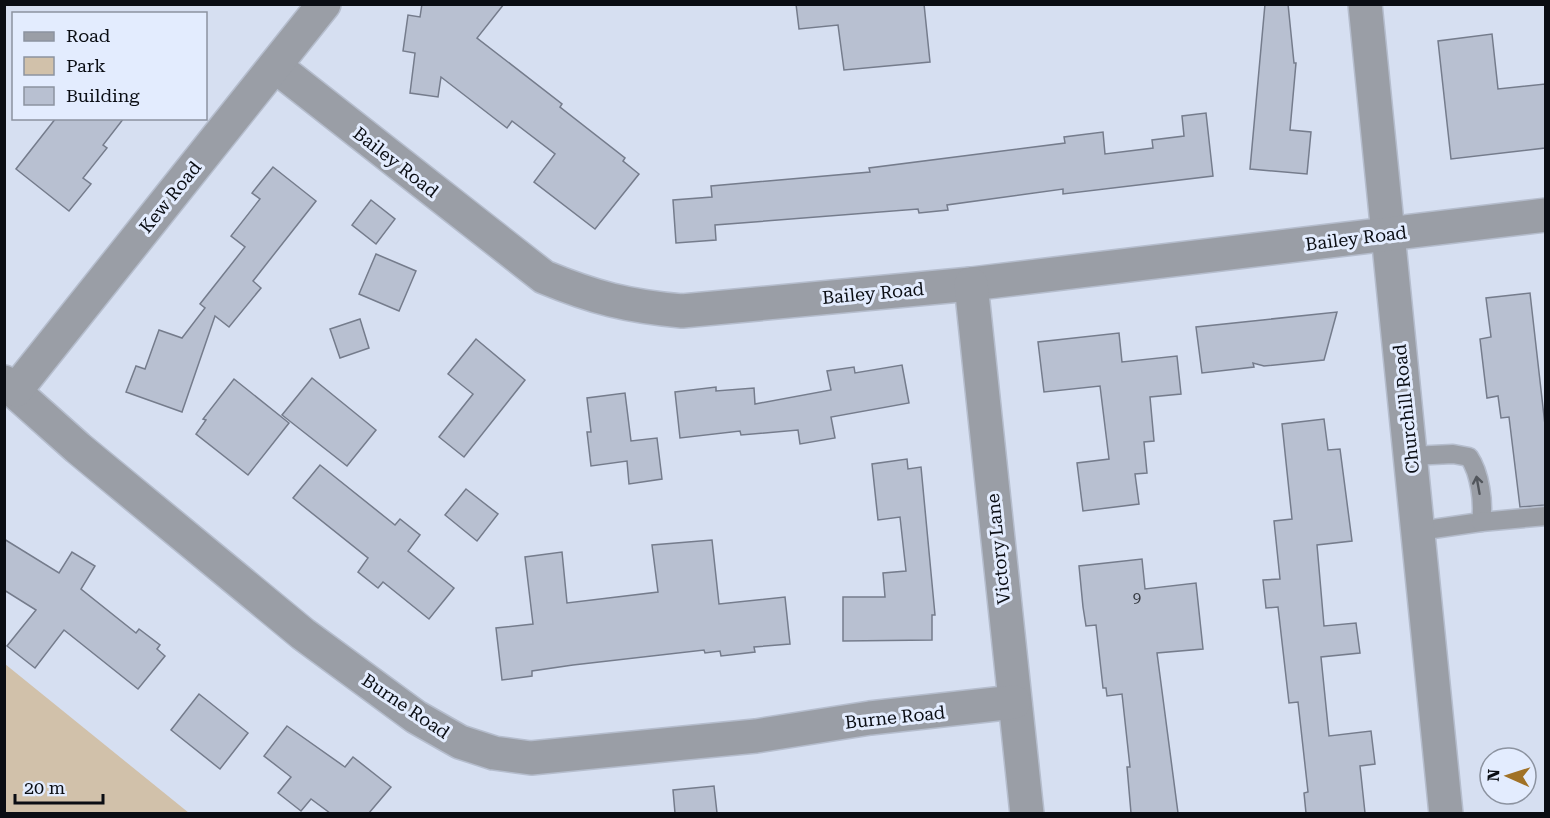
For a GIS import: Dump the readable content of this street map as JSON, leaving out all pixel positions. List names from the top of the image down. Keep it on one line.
{"streets":{"street":["Bailey Road","Kew Road","Churchill Road","Victory Lane","Burne Road"]},"crossings":[["Bailey Road","Kew Road"],["Bailey Road","Churchill Road"],["Bailey Road","Victory Lane"],["Kew Road","Burne Road"],["Victory Lane","Burne Road"]],"house_numbers":["9"],"legend":["Road","Park","Building"],"scale_bar":"20 m","north":"left"}
